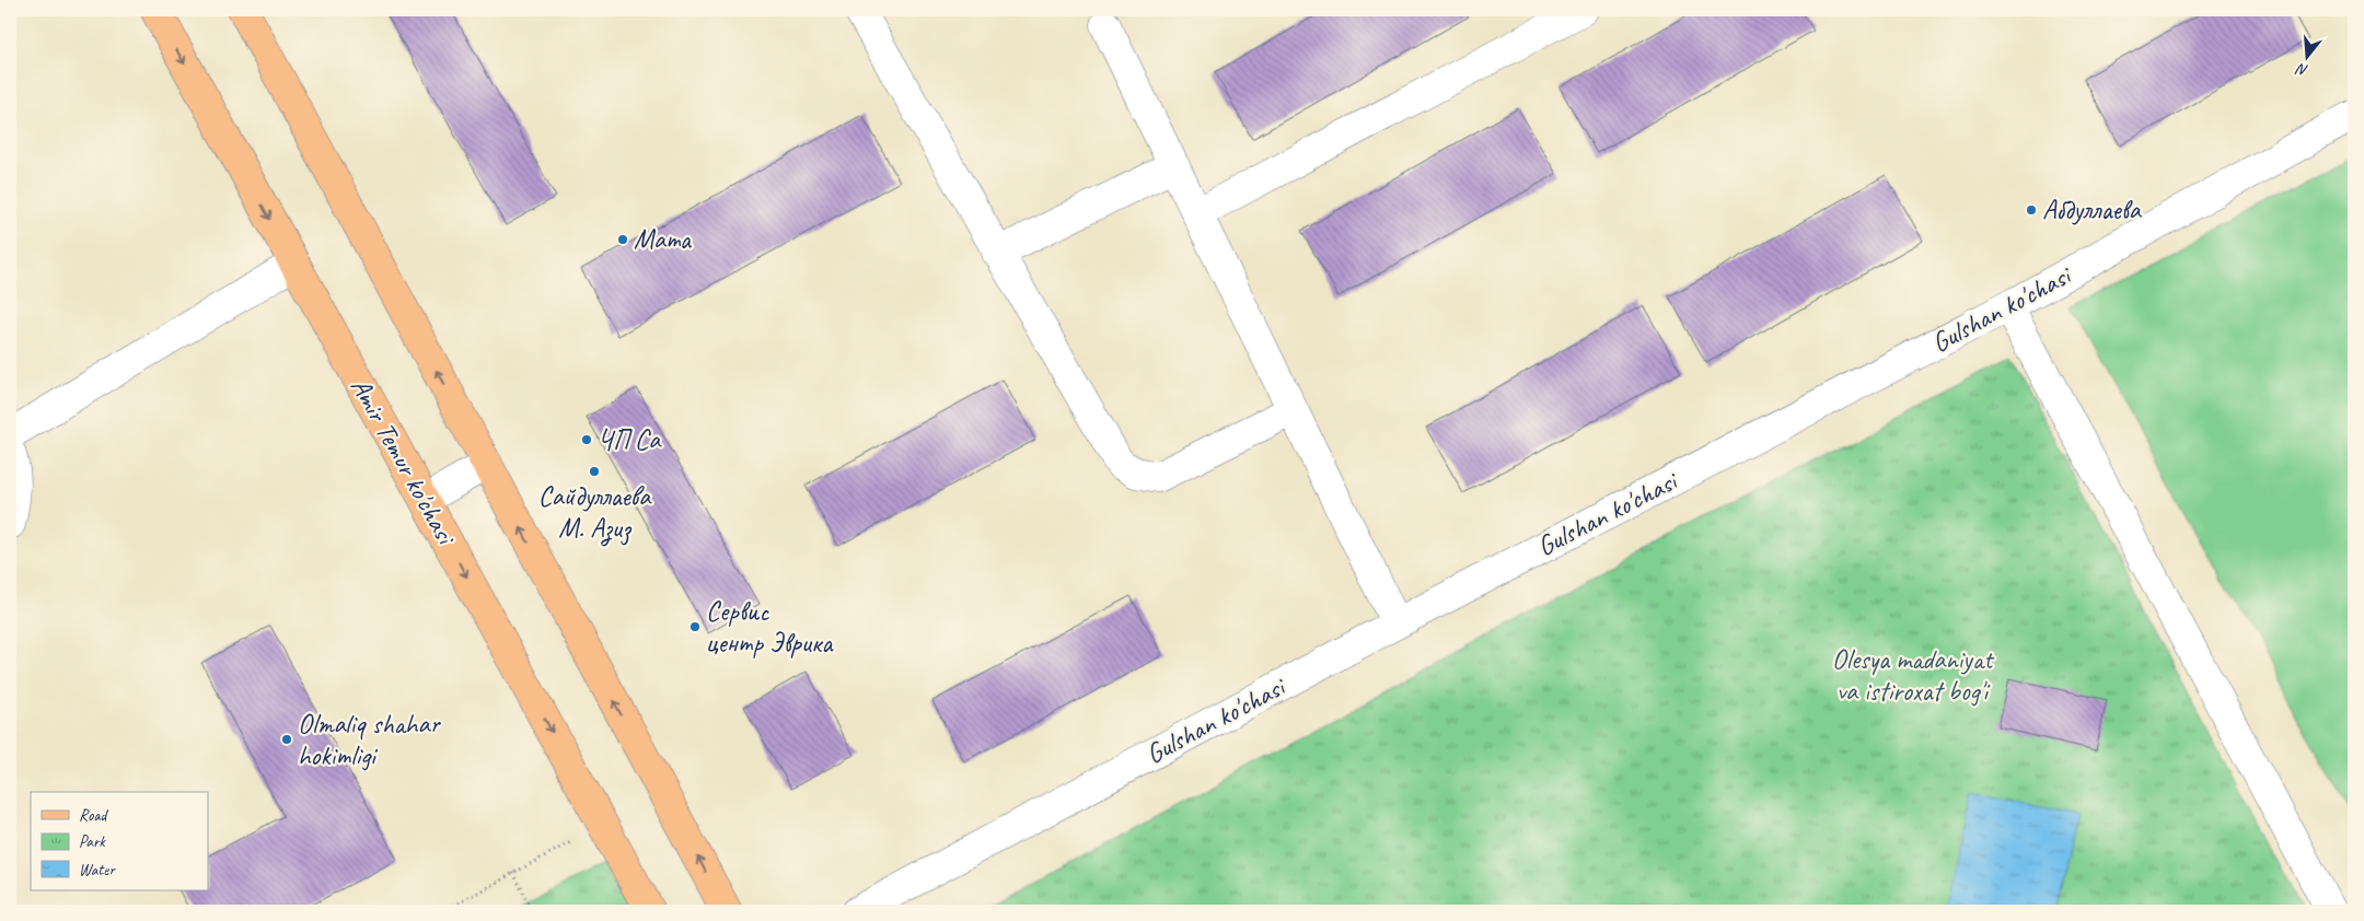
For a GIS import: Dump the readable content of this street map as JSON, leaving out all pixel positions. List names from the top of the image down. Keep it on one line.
{"streets":{"main road":["Amir Temur ko'chasi"],"street":["Gulshan ko'chasi"]},"parks":["Olesya madaniyat va istiroxat bog'i"],"places":["Абдуллаева","Мата","ЧП Са","Сайдуллаева М. Азиз","Сервис центр Эврика","Olmaliq shahar hokimligi"],"legend":["Road","Park","Water"],"north":"bottom"}
